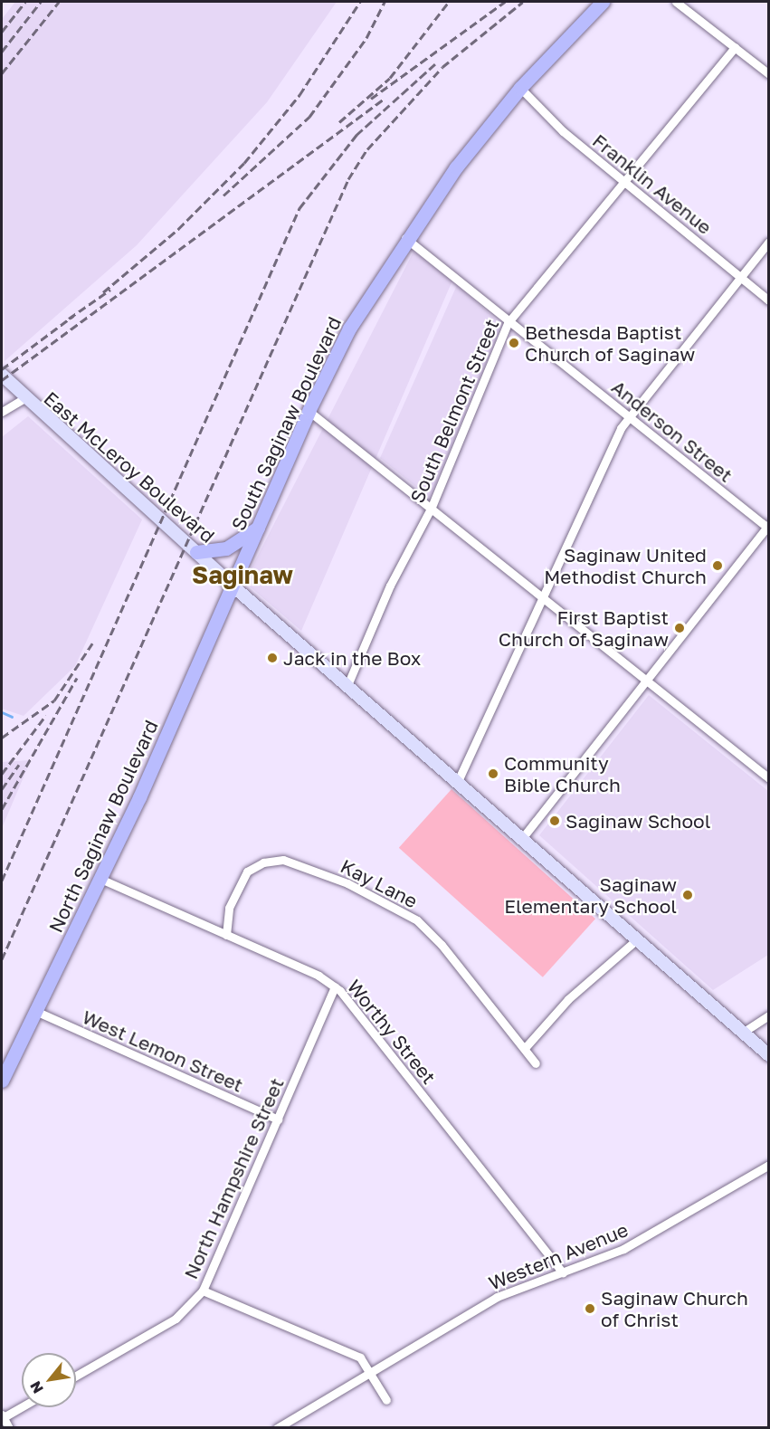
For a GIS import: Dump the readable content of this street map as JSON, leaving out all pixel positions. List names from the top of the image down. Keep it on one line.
{"streets":{"main road":["South Saginaw Boulevard","East McLeroy Boulevard","North Saginaw Boulevard"],"street":["Franklin Avenue","South Belmont Street","Anderson Street","Kay Lane","Worthy Street","West Lemon Street","North Hampshire Street","Western Avenue"]},"crossings":[["Franklin Avenue","South Belmont Street"],["Franklin Avenue","South Saginaw Boulevard"],["South Belmont Street","Anderson Street"],["South Belmont Street","East McLeroy Boulevard"],["South Saginaw Boulevard","Anderson Street"],["South Saginaw Boulevard","East McLeroy Boulevard"],["South Saginaw Boulevard","North Saginaw Boulevard"],["East McLeroy Boulevard","North Saginaw Boulevard"],["North Saginaw Boulevard","Worthy Street"],["North Saginaw Boulevard","West Lemon Street"],["Kay Lane","Worthy Street"],["Worthy Street","North Hampshire Street"],["Worthy Street","Western Avenue"],["West Lemon Street","North Hampshire Street"]],"districts":["Saginaw"],"places":["Bethesda Baptist Church of Saginaw","Saginaw United Methodist Church","First Baptist Church of Saginaw","Jack in the Box","Community Bible Church","Saginaw School","Saginaw Elementary School","Saginaw Church of Christ"],"north":"bottom left"}
